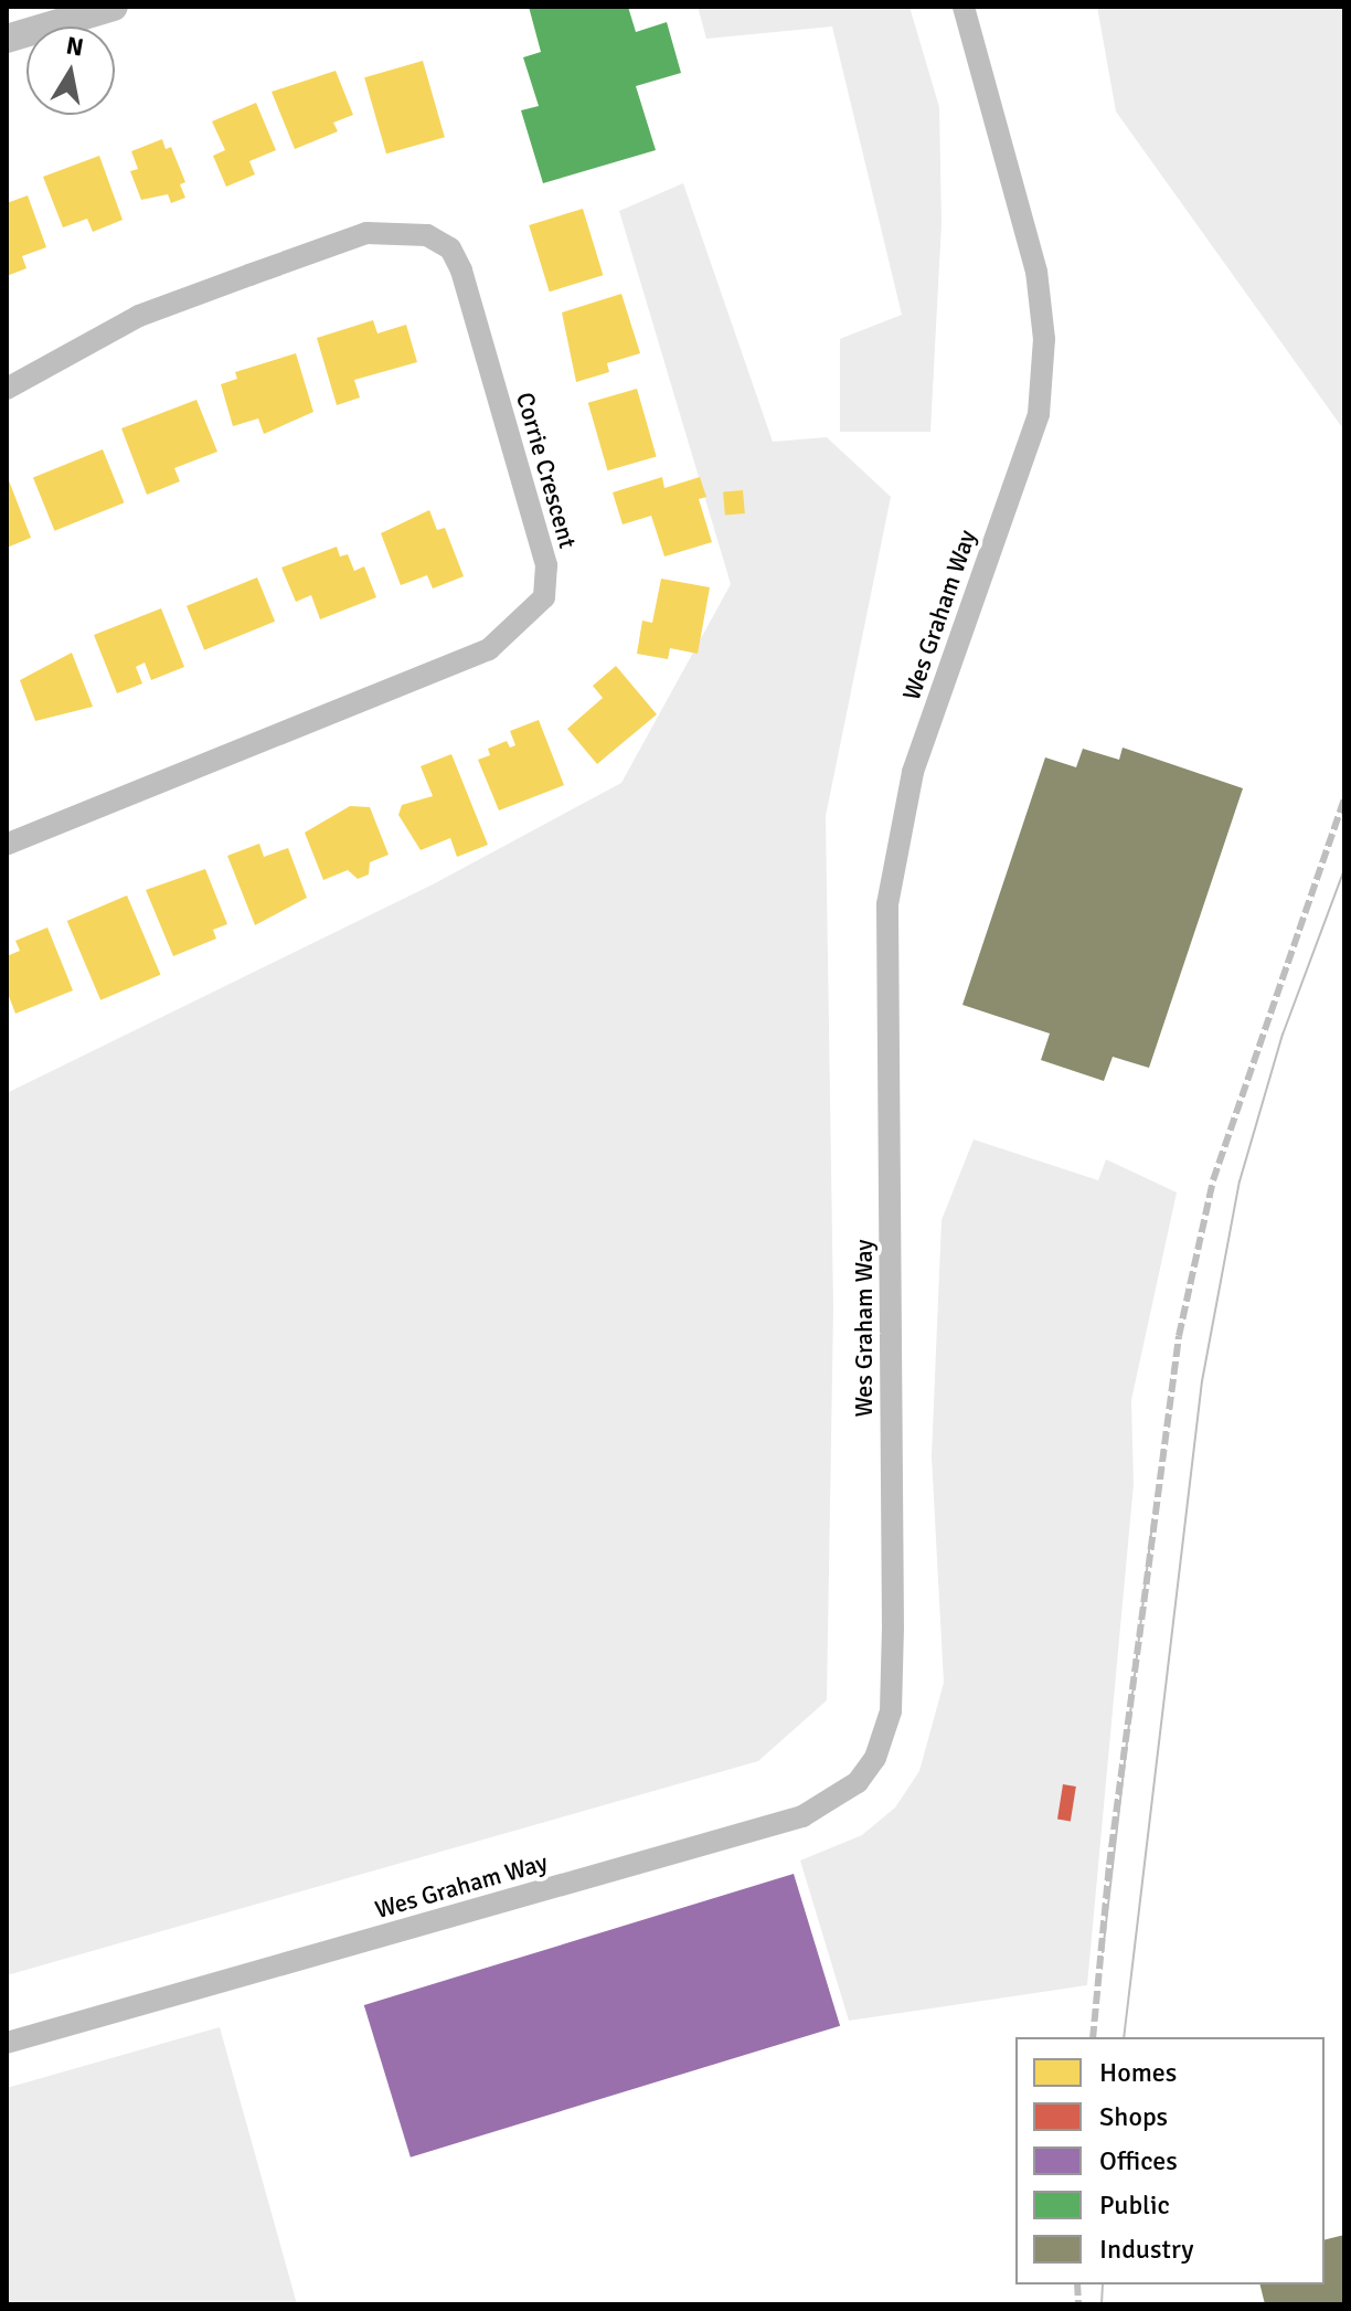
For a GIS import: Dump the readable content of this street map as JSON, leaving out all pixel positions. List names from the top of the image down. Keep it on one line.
{"streets":{"street":["Corrie Crescent","Wes Graham Way"]},"legend":["Homes","Shops","Offices","Public","Industry"],"north":"top"}
